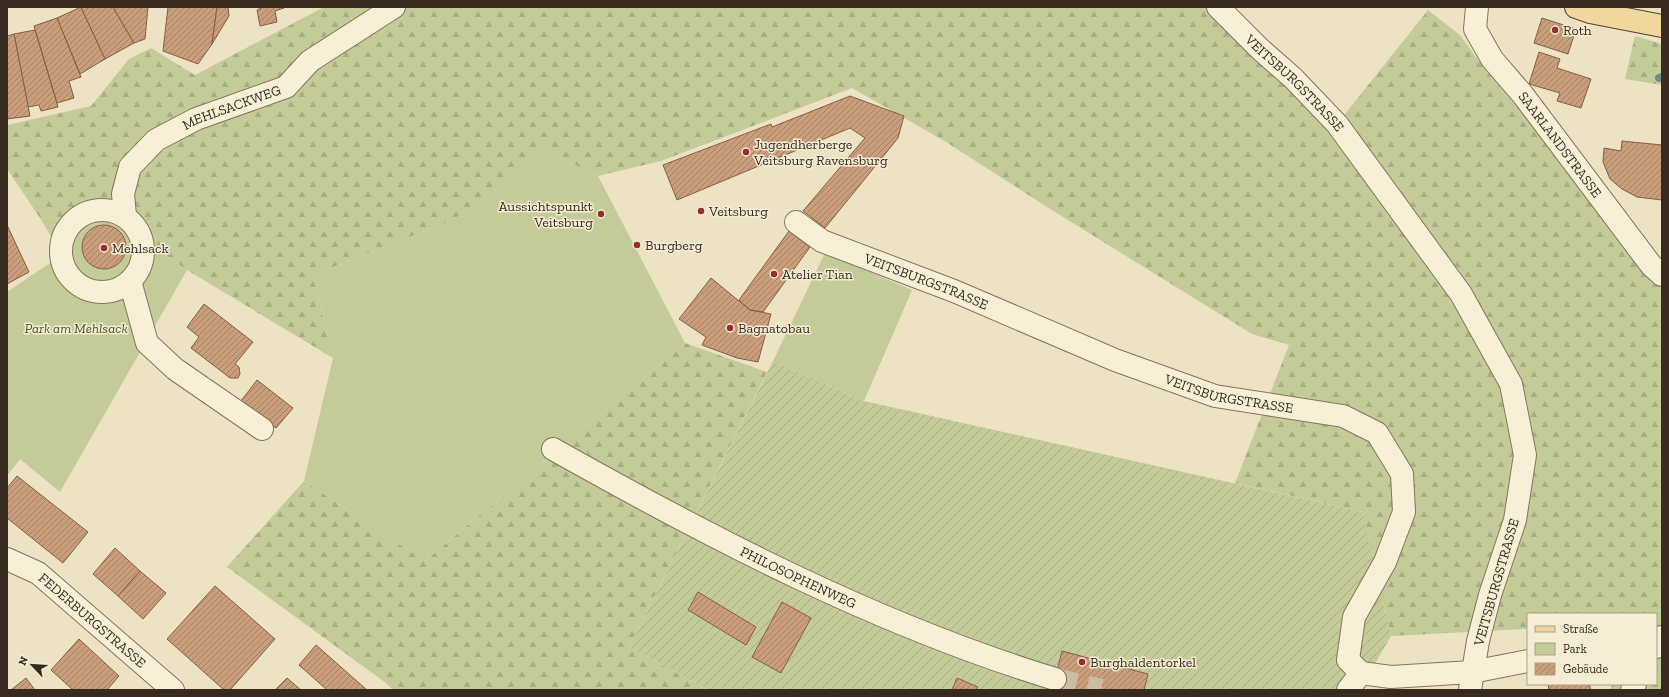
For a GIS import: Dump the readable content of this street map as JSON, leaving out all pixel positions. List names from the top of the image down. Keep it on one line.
{"streets":{"street":["VEITSBURGSTRASSE","MEHLSACKWEG","SAARLANDSTRASSE","PHILOSOPHENWEG","FEDERBURGSTRASSE"]},"parks":["Park am Mehlsack"],"places":["Roth","Jugendherberge Veitsburg Ravensburg","Veitsburg","Aussichtspunkt Veitsburg","Burgberg","Mehlsack","Atelier Tian","Bagnatobau","Burghaldentorkel"],"legend":["Straße","Park","Gebäude"],"north":"top left"}
